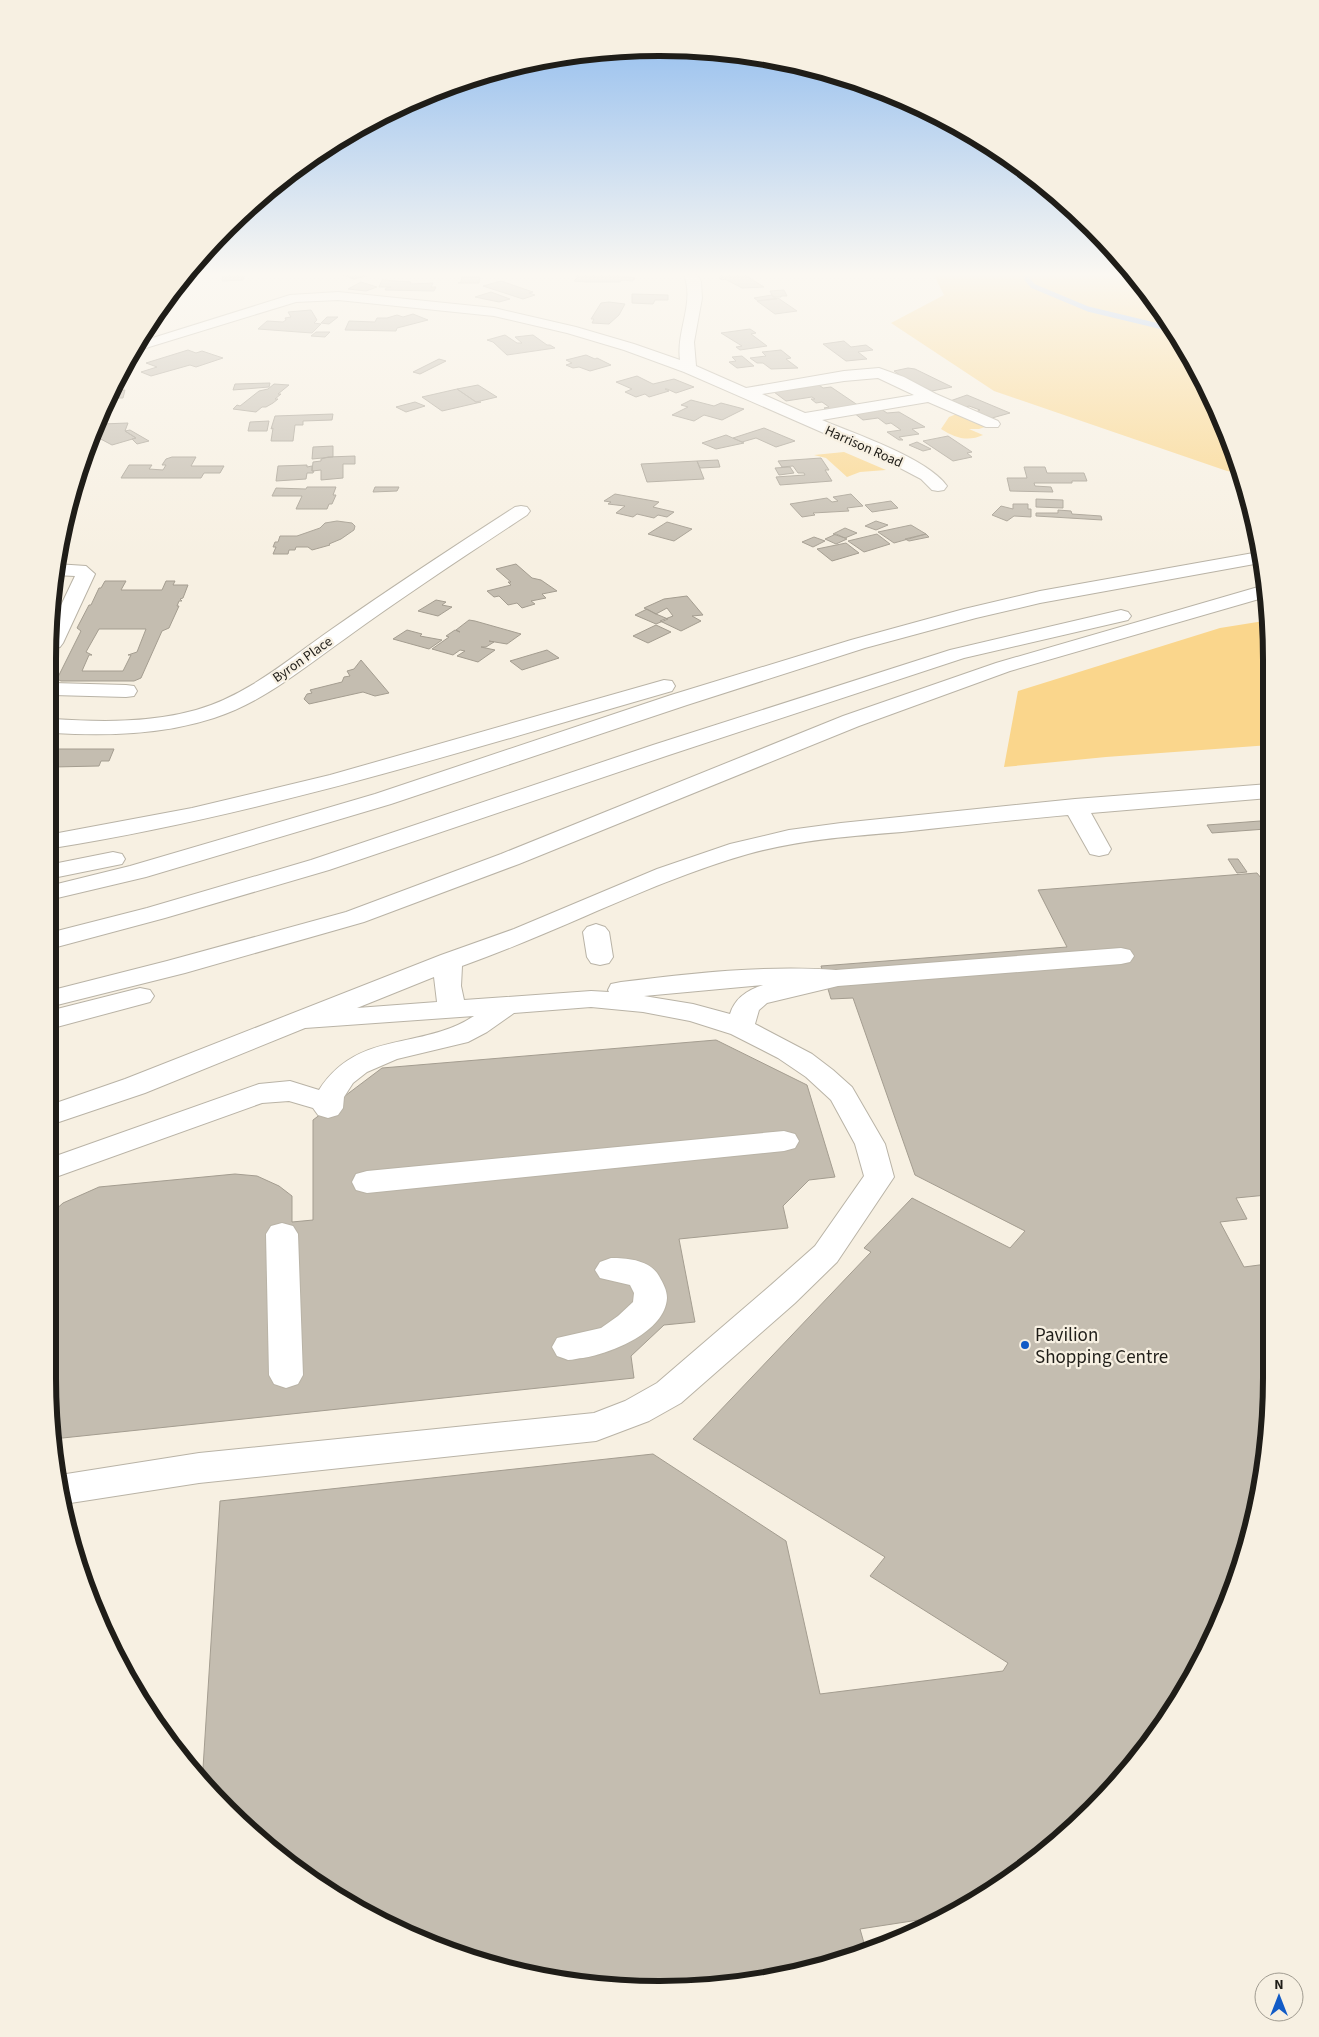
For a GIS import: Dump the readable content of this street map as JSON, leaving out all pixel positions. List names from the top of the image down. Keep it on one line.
{"streets":{"main road":["Harrison Road","Byron Place"]},"places":["Pavilion Shopping Centre"],"north":"top"}
